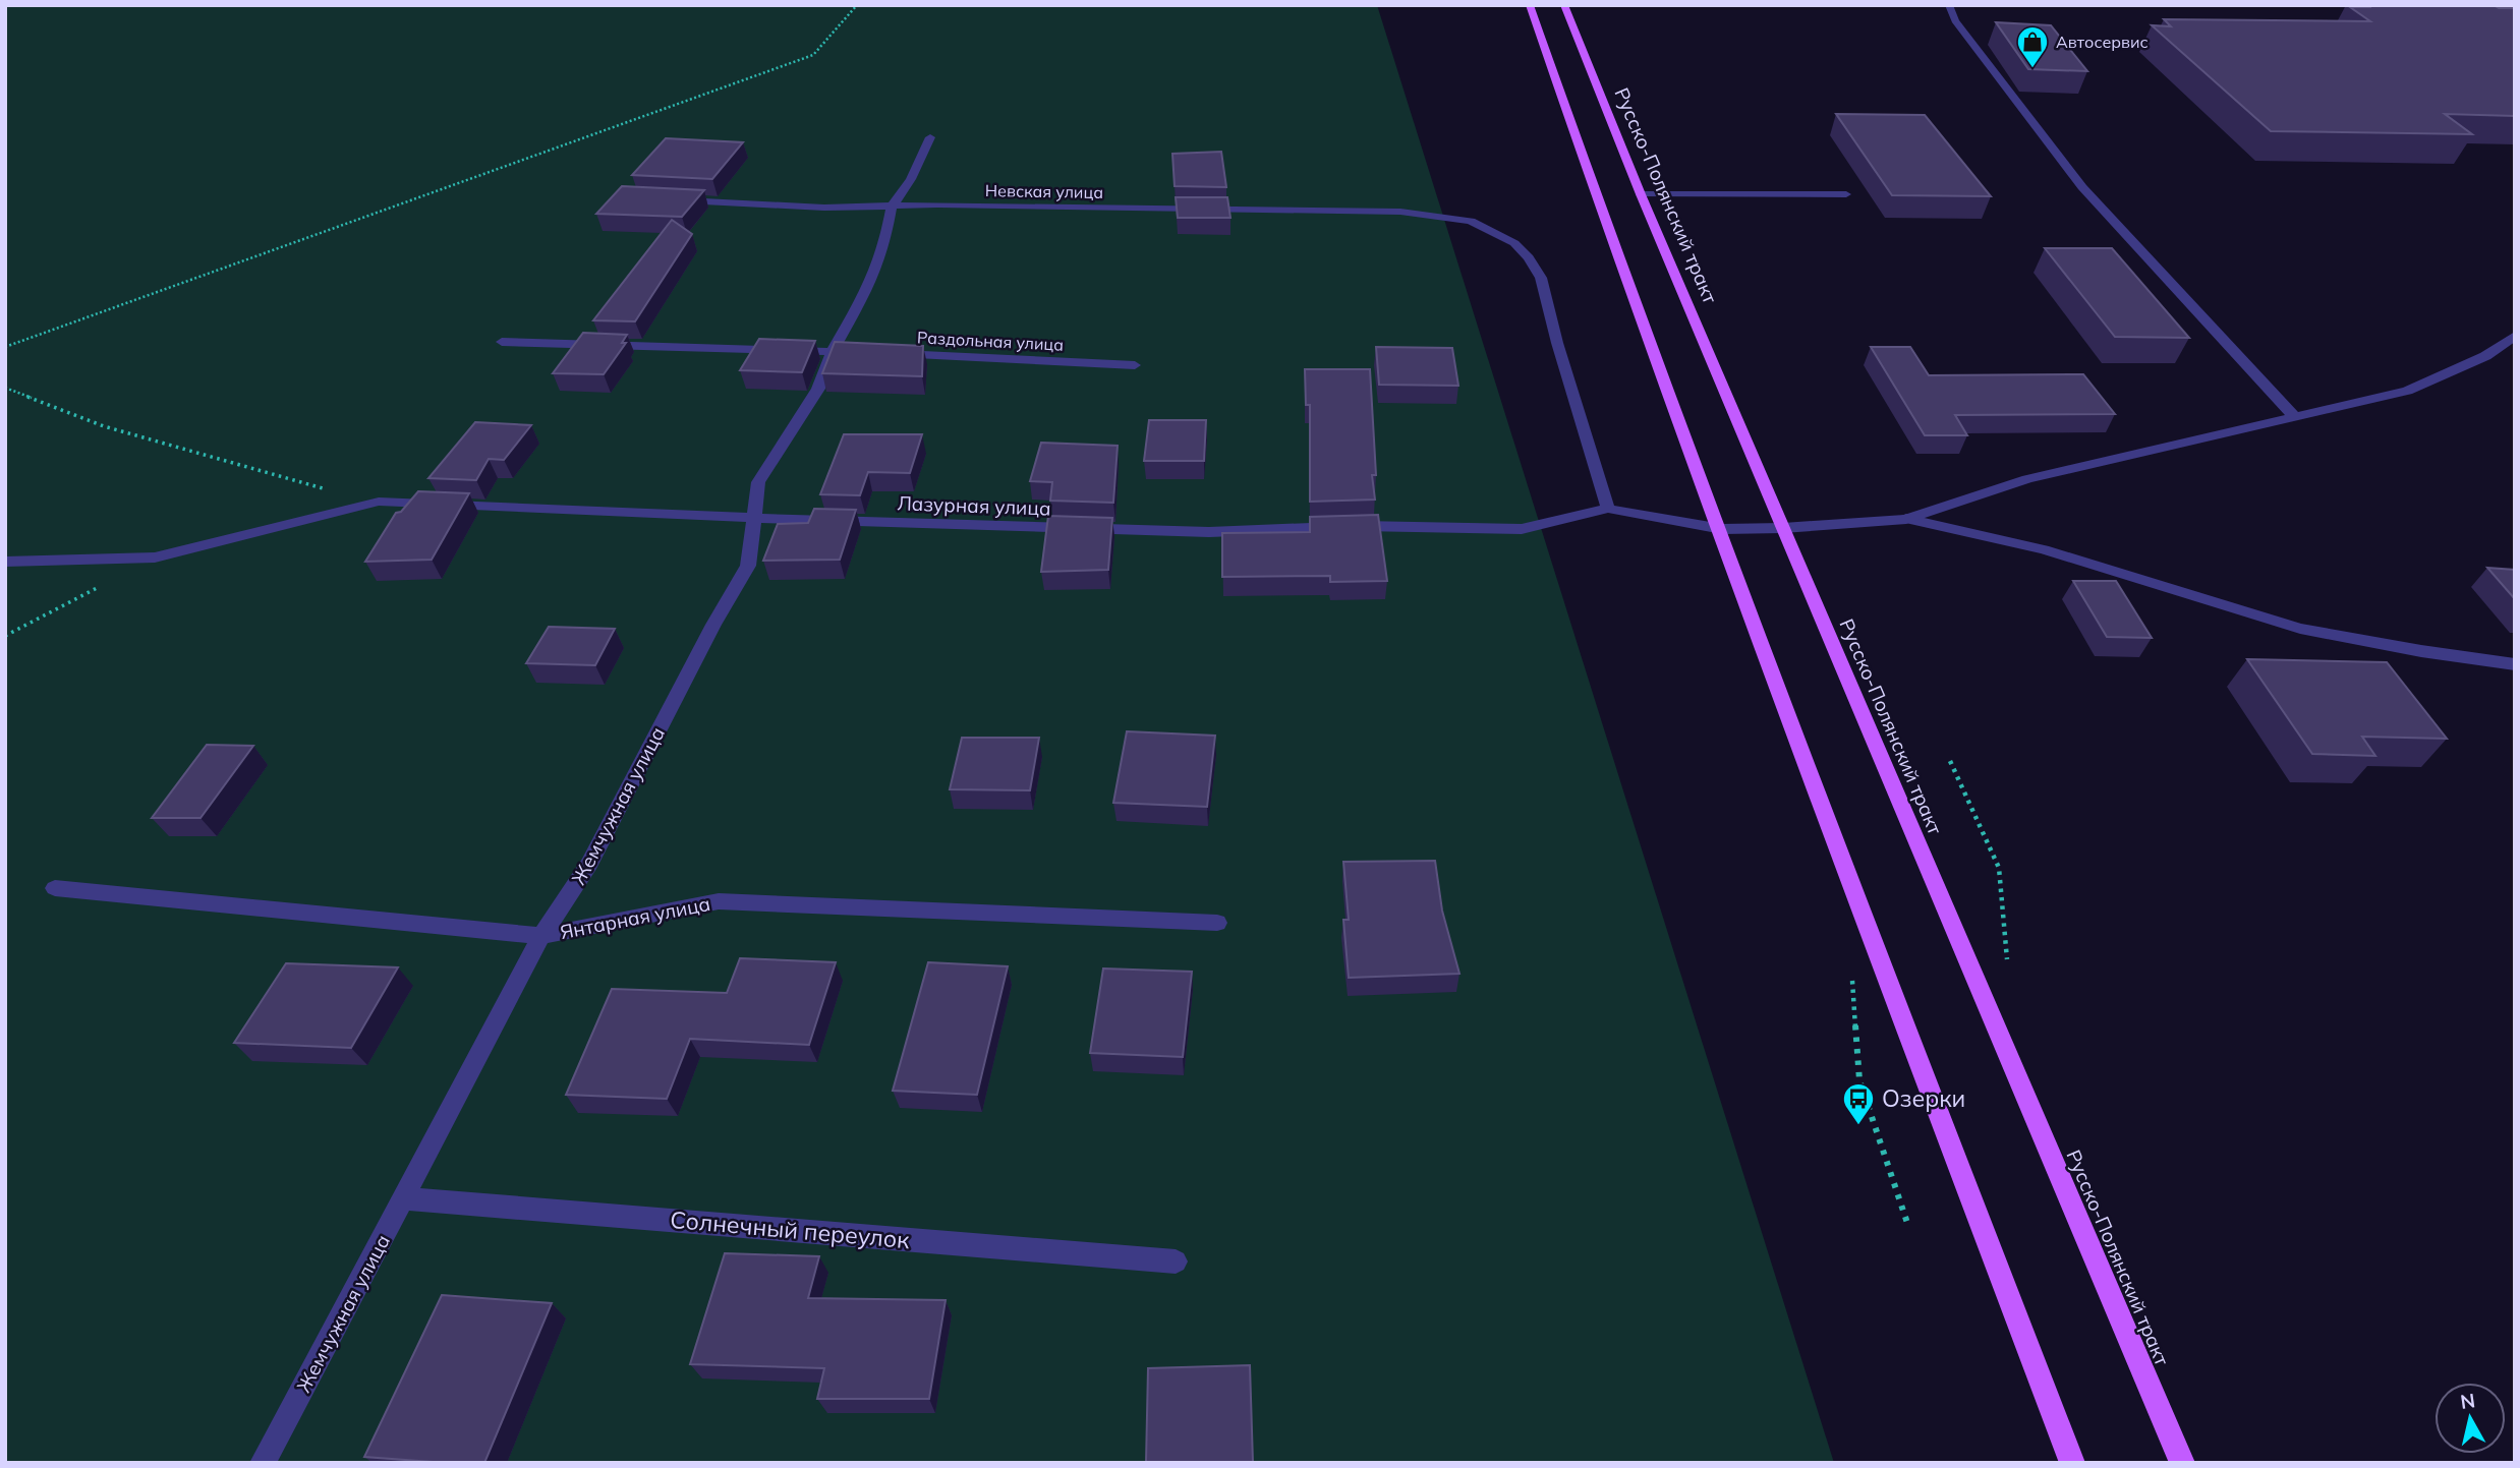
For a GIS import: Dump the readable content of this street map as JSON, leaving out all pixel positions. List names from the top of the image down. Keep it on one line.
{"streets":{"main road":["Русско-Полянский тракт"],"street":["Невская улица","Раздольная улица","Лазурная улица","Жемчужная улица","Янтарная улица","Солнечный переулок"]},"crossings":[["Невская улица","Лазурная улица"],["Невская улица","Жемчужная улица"],["Лазурная улица","Жемчужная улица"],["Жемчужная улица","Янтарная улица"],["Жемчужная улица","Солнечный переулок"]],"places":{"shop":["Автосервис"],"bus stop":["Озерки"]},"north":"top"}
